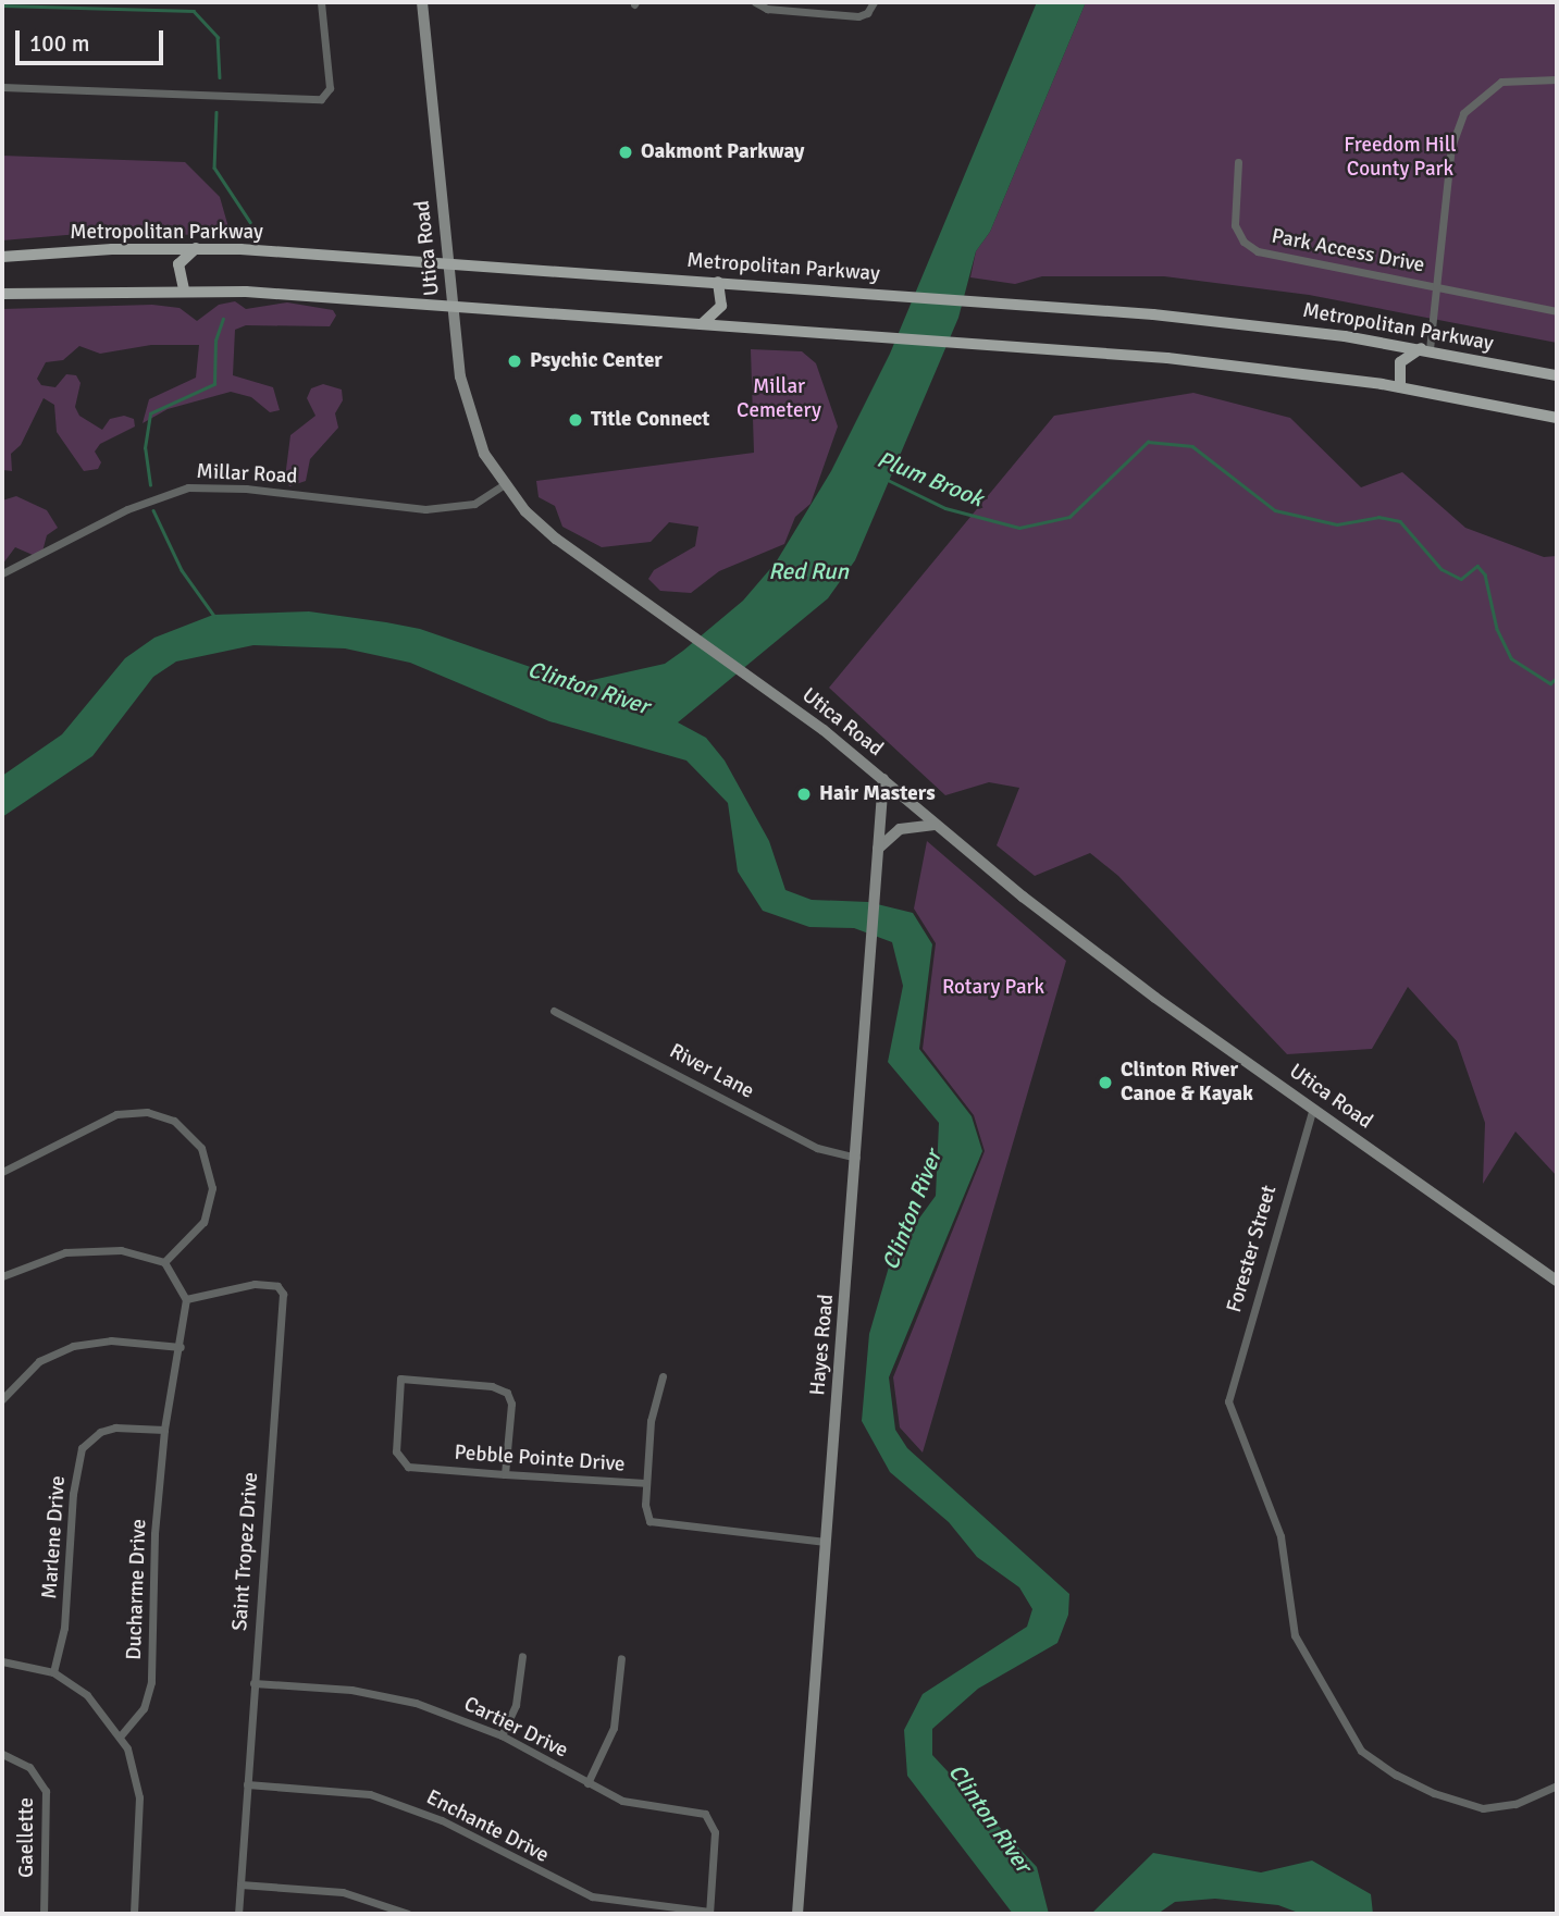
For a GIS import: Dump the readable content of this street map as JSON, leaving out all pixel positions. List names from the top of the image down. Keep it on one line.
{"streets":{"main road":["Metropolitan Parkway"],"street":["Utica Road","Park Access Drive","Millar Road","River Lane","Forester Street","Hayes Road","Pebble Pointe Drive","Marlene Drive","Saint Tropez Drive","Ducharme Drive","Cartier Drive","Enchante Drive","Gaellette"]},"crossings":[["Metropolitan Parkway","Utica Road"],["Metropolitan Parkway","Park Access Drive"],["Utica Road","Millar Road"],["Utica Road","Forester Street"],["Utica Road","Hayes Road"],["River Lane","Hayes Road"],["Hayes Road","Pebble Pointe Drive"],["Marlene Drive","Ducharme Drive"],["Saint Tropez Drive","Ducharme Drive"],["Saint Tropez Drive","Cartier Drive"],["Saint Tropez Drive","Enchante Drive"],["Cartier Drive","Enchante Drive"]],"water":["Plum Brook","Red Run","Clinton River"],"parks":["Freedom Hill County Park","Millar Cemetery","Rotary Park"],"places":["Oakmont Parkway","Psychic Center","Title Connect","Hair Masters","Clinton River Canoe & Kayak"],"scale_bar":"100 m"}
